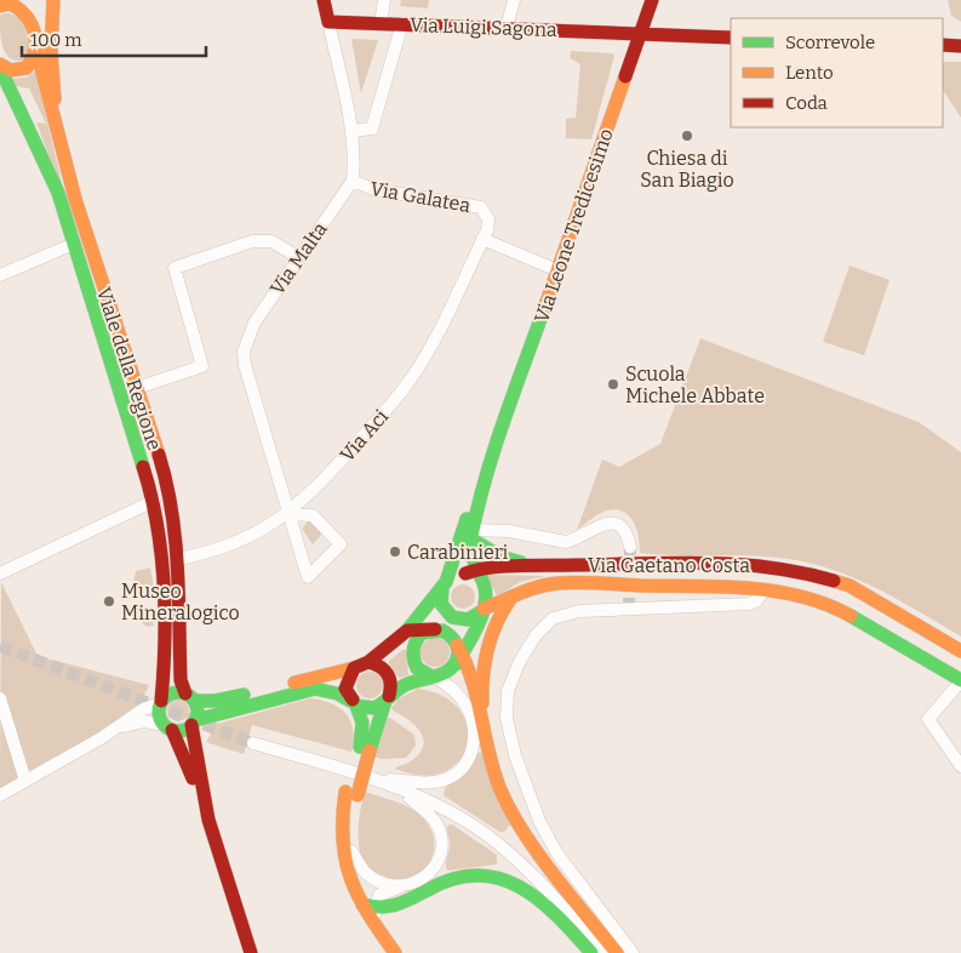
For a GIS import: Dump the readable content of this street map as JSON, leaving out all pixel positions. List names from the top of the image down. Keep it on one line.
{"streets":{"main road":["Via Luigi Sagona","Via Leone Tredicesimo","Viale della Regione","Via Gaetano Costa"],"street":["Via Galatea","Via Malta","Via Aci"]},"crossings":[["Via Luigi Sagona","Via Leone Tredicesimo"],["Via Galatea","Via Leone Tredicesimo"],["Via Galatea","Via Malta"],["Via Galatea","Via Aci"],["Via Malta","Via Aci"],["Viale della Regione","Via Aci"]],"places":["Chiesa di San Biagio","Scuola Michele Abbate","Carabinieri","Museo Mineralogico"],"legend":["Scorrevole","Lento","Coda"],"scale_bar":"100 m"}
